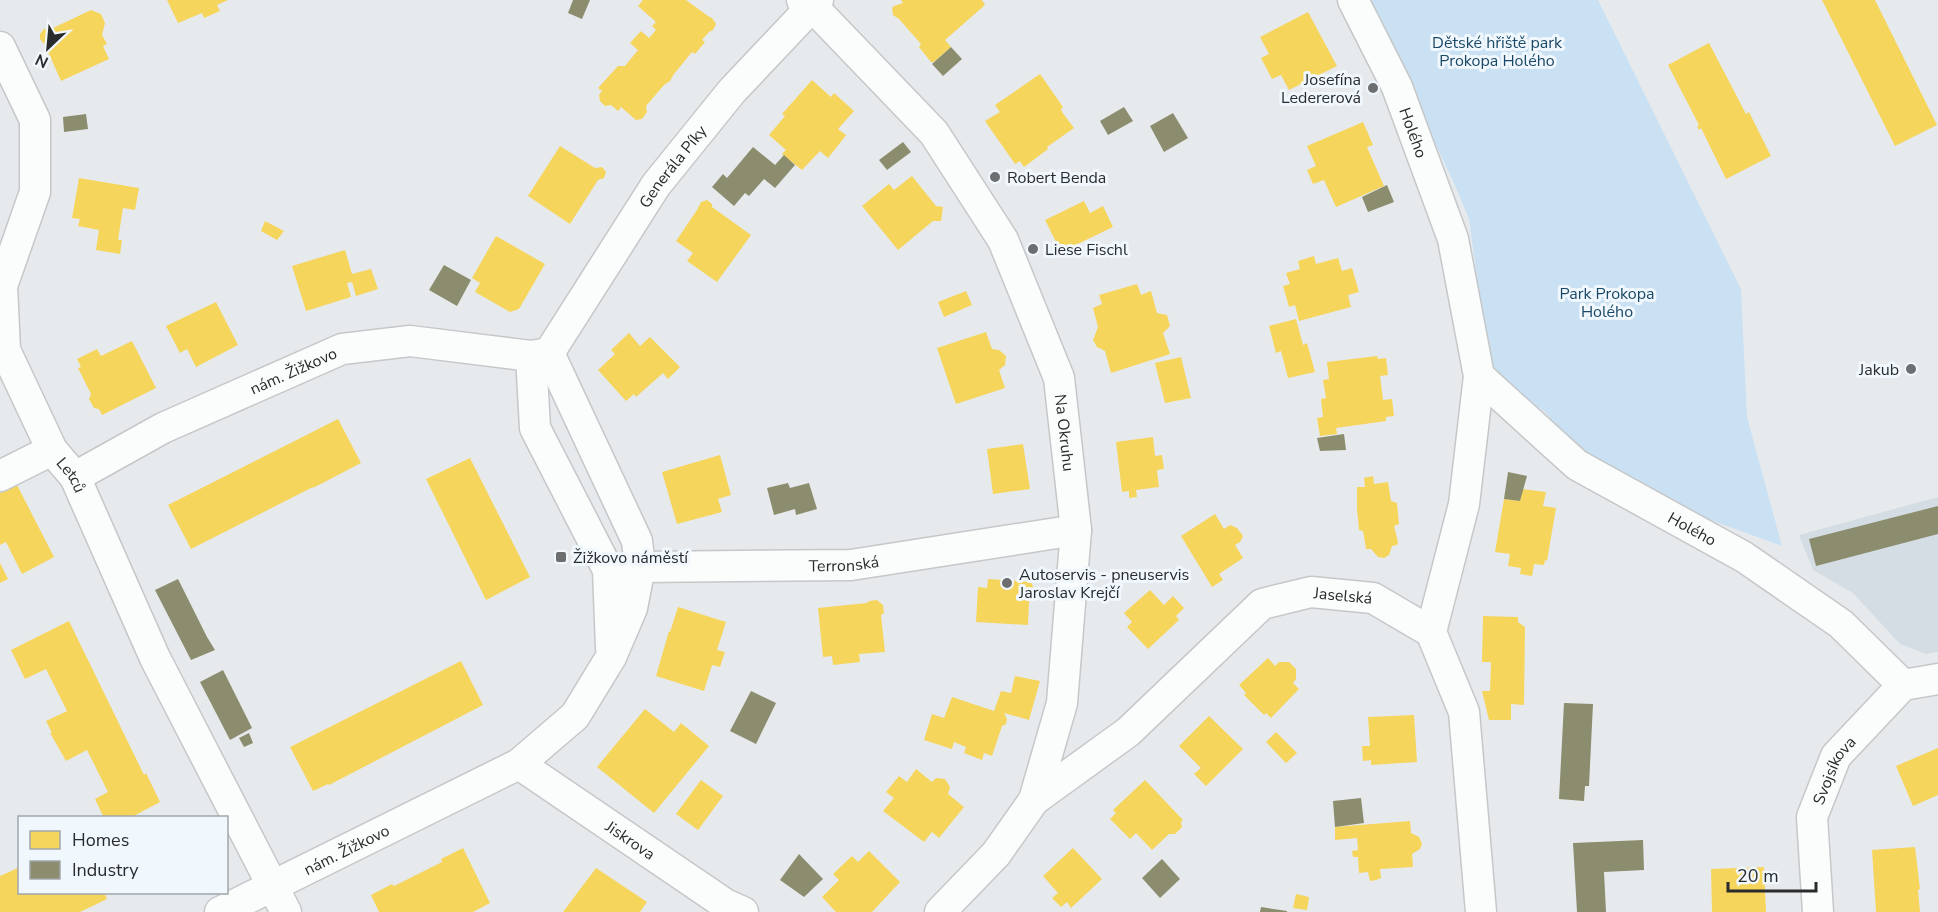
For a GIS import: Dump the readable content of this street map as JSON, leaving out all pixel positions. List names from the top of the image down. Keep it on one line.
{"streets":{"street":["Holého","Generála Píky","nám. Žižkovo","Na Okruhu","Letců","Terronská","Jaselská","Svojsíkova","Jiskrova"]},"crossings":[["Holého","Jaselská"],["Holého","Svojsíkova"],["Generála Píky","nám. Žižkovo"],["Generála Píky","Na Okruhu"],["nám. Žižkovo","Letců"],["nám. Žižkovo","Terronská"],["nám. Žižkovo","Jiskrova"],["Na Okruhu","Terronská"],["Na Okruhu","Jaselská"]],"parks":["Dětské hřiště park Prokopa Holého","Park Prokopa Holého"],"places":{"other":["Josefína Ledererová","Robert Benda","Liese Fischl","Jakub","Autoservis - pneuservis Jaroslav Krejčí"],"transit":["Žižkovo náměstí"]},"legend":["Homes","Industry"],"scale_bar":"20 m","north":"bottom left"}
